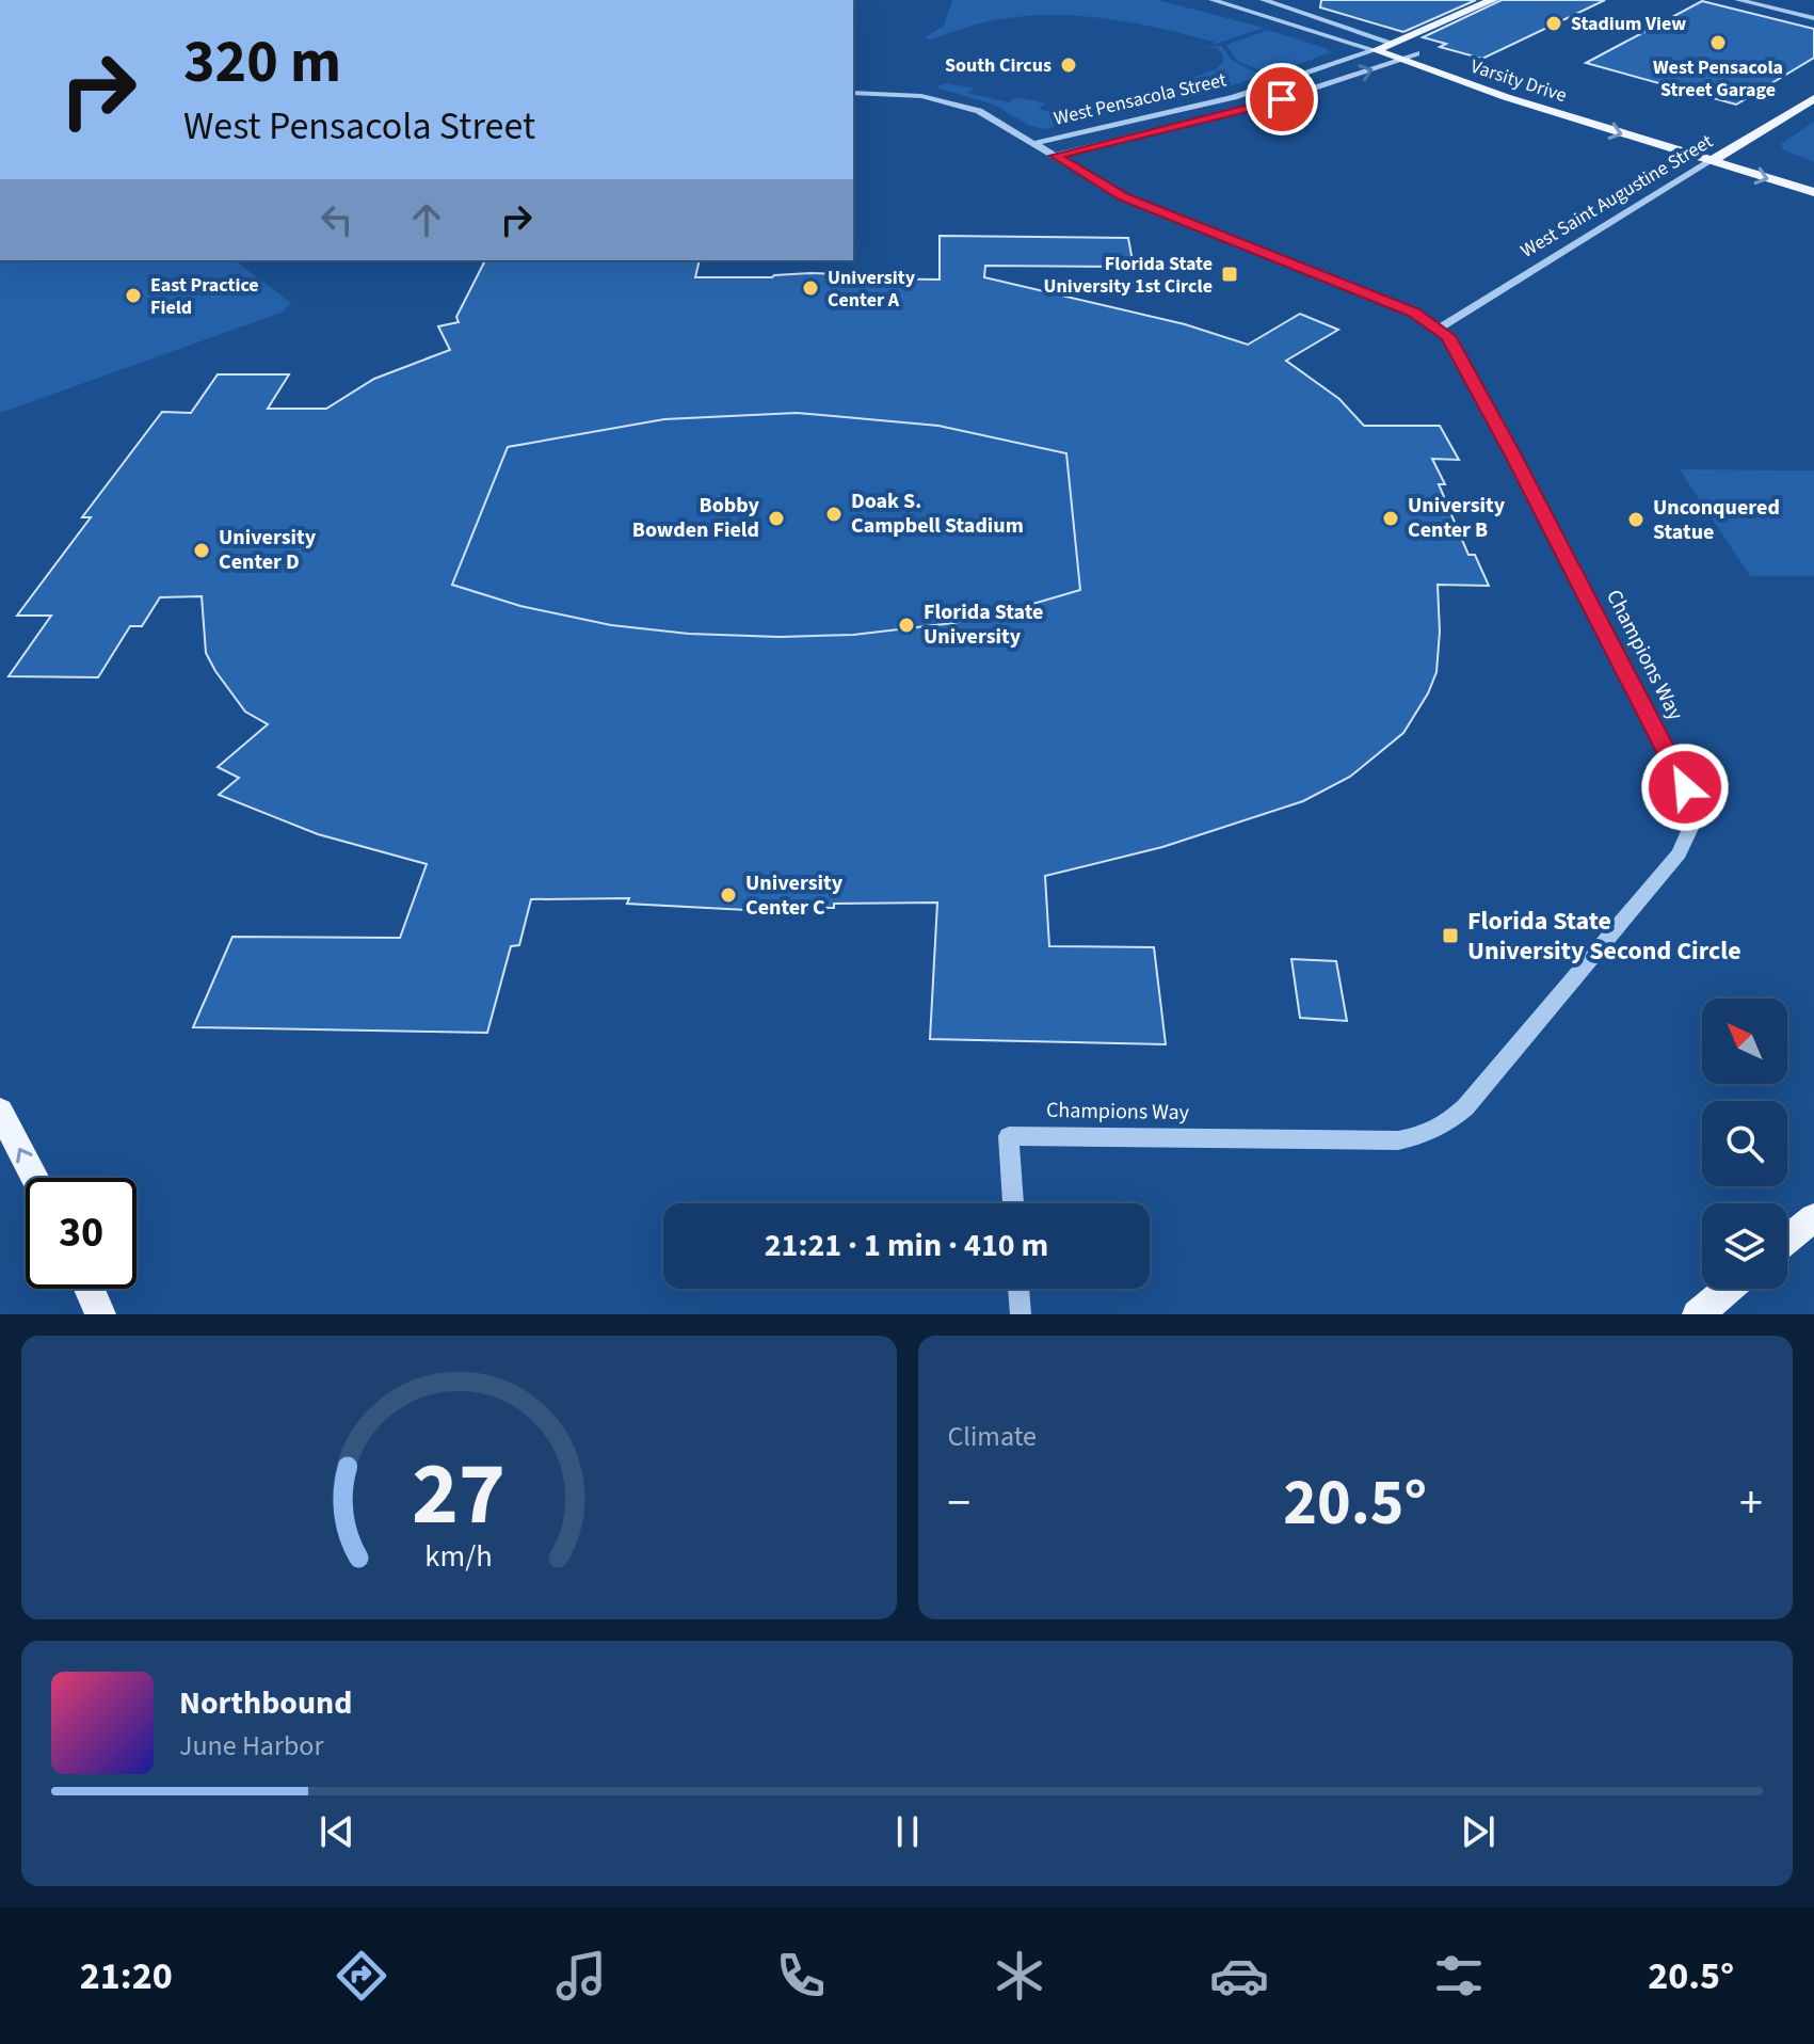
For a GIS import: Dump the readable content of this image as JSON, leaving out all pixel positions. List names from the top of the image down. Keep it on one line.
{"streets":{"main road":["Varsity Drive","West Pensacola Street","West Saint Augustine Street"],"street":["Champions Way"]},"crossings":[["Varsity Drive","West Pensacola Street"],["Varsity Drive","West Saint Augustine Street"],["West Pensacola Street","Champions Way"],["West Saint Augustine Street","Champions Way"]],"one_way":["Varsity Drive","West Pensacola Street"],"places":{"other":["Stadium View","West Pensacola Street Garage","South Circus","University Center A","East Practice Field","Doak S. Campbell Stadium","Bobby Bowden Field","University Center B","Unconquered Statue","University Center D","Florida State University","University Center C"],"transit":["Florida State University 1st Circle","Florida State University Second Circle"]},"north":"top left","page":{"turn":["320 m","West Pensacola Street"],"limit":"30","trip":"21:21 · 1 min · 410 m","tile":"Climate","heat":["−","20.5°","+"],"song":["Northbound","June Harbor"],"tabs":["21:20","20.5°"],"gauge":["27","km/h"]}}
